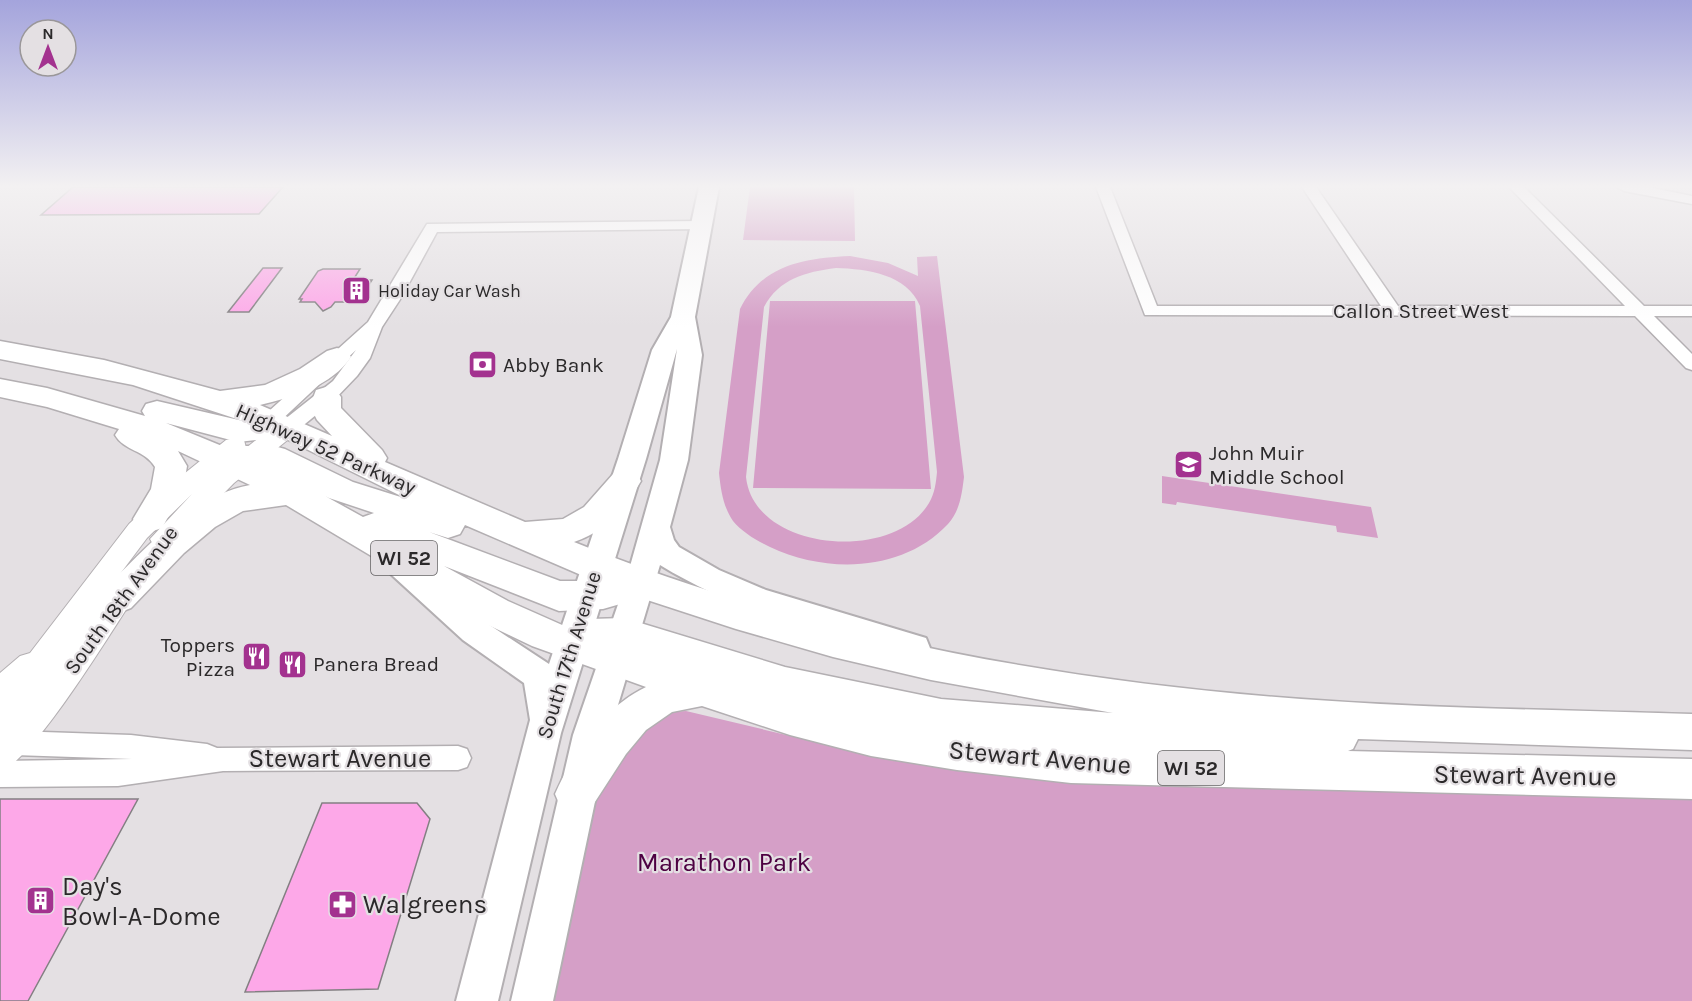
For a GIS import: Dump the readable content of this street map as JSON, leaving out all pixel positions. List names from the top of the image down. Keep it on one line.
{"streets":{"main road":["Highway 52 Parkway","WI 52","South 17th Avenue","Stewart Avenue"],"street":["Callon Street West","South 18th Avenue"]},"crossings":[["Highway 52 Parkway","South 18th Avenue"],["Highway 52 Parkway","South 17th Avenue"],["Highway 52 Parkway","Stewart Avenue"],["South 18th Avenue","Stewart Avenue"],["South 17th Avenue","Stewart Avenue"]],"parks":["Marathon Park"],"places":{"building":["Holiday Car Wash","Day's Bowl-A-Dome"],"bank":["Abby Bank"],"school or university":["John Muir Middle School"],"restaurant":["Toppers Pizza","Panera Bread"],"pharmacy":["Walgreens"]},"north":"top"}
